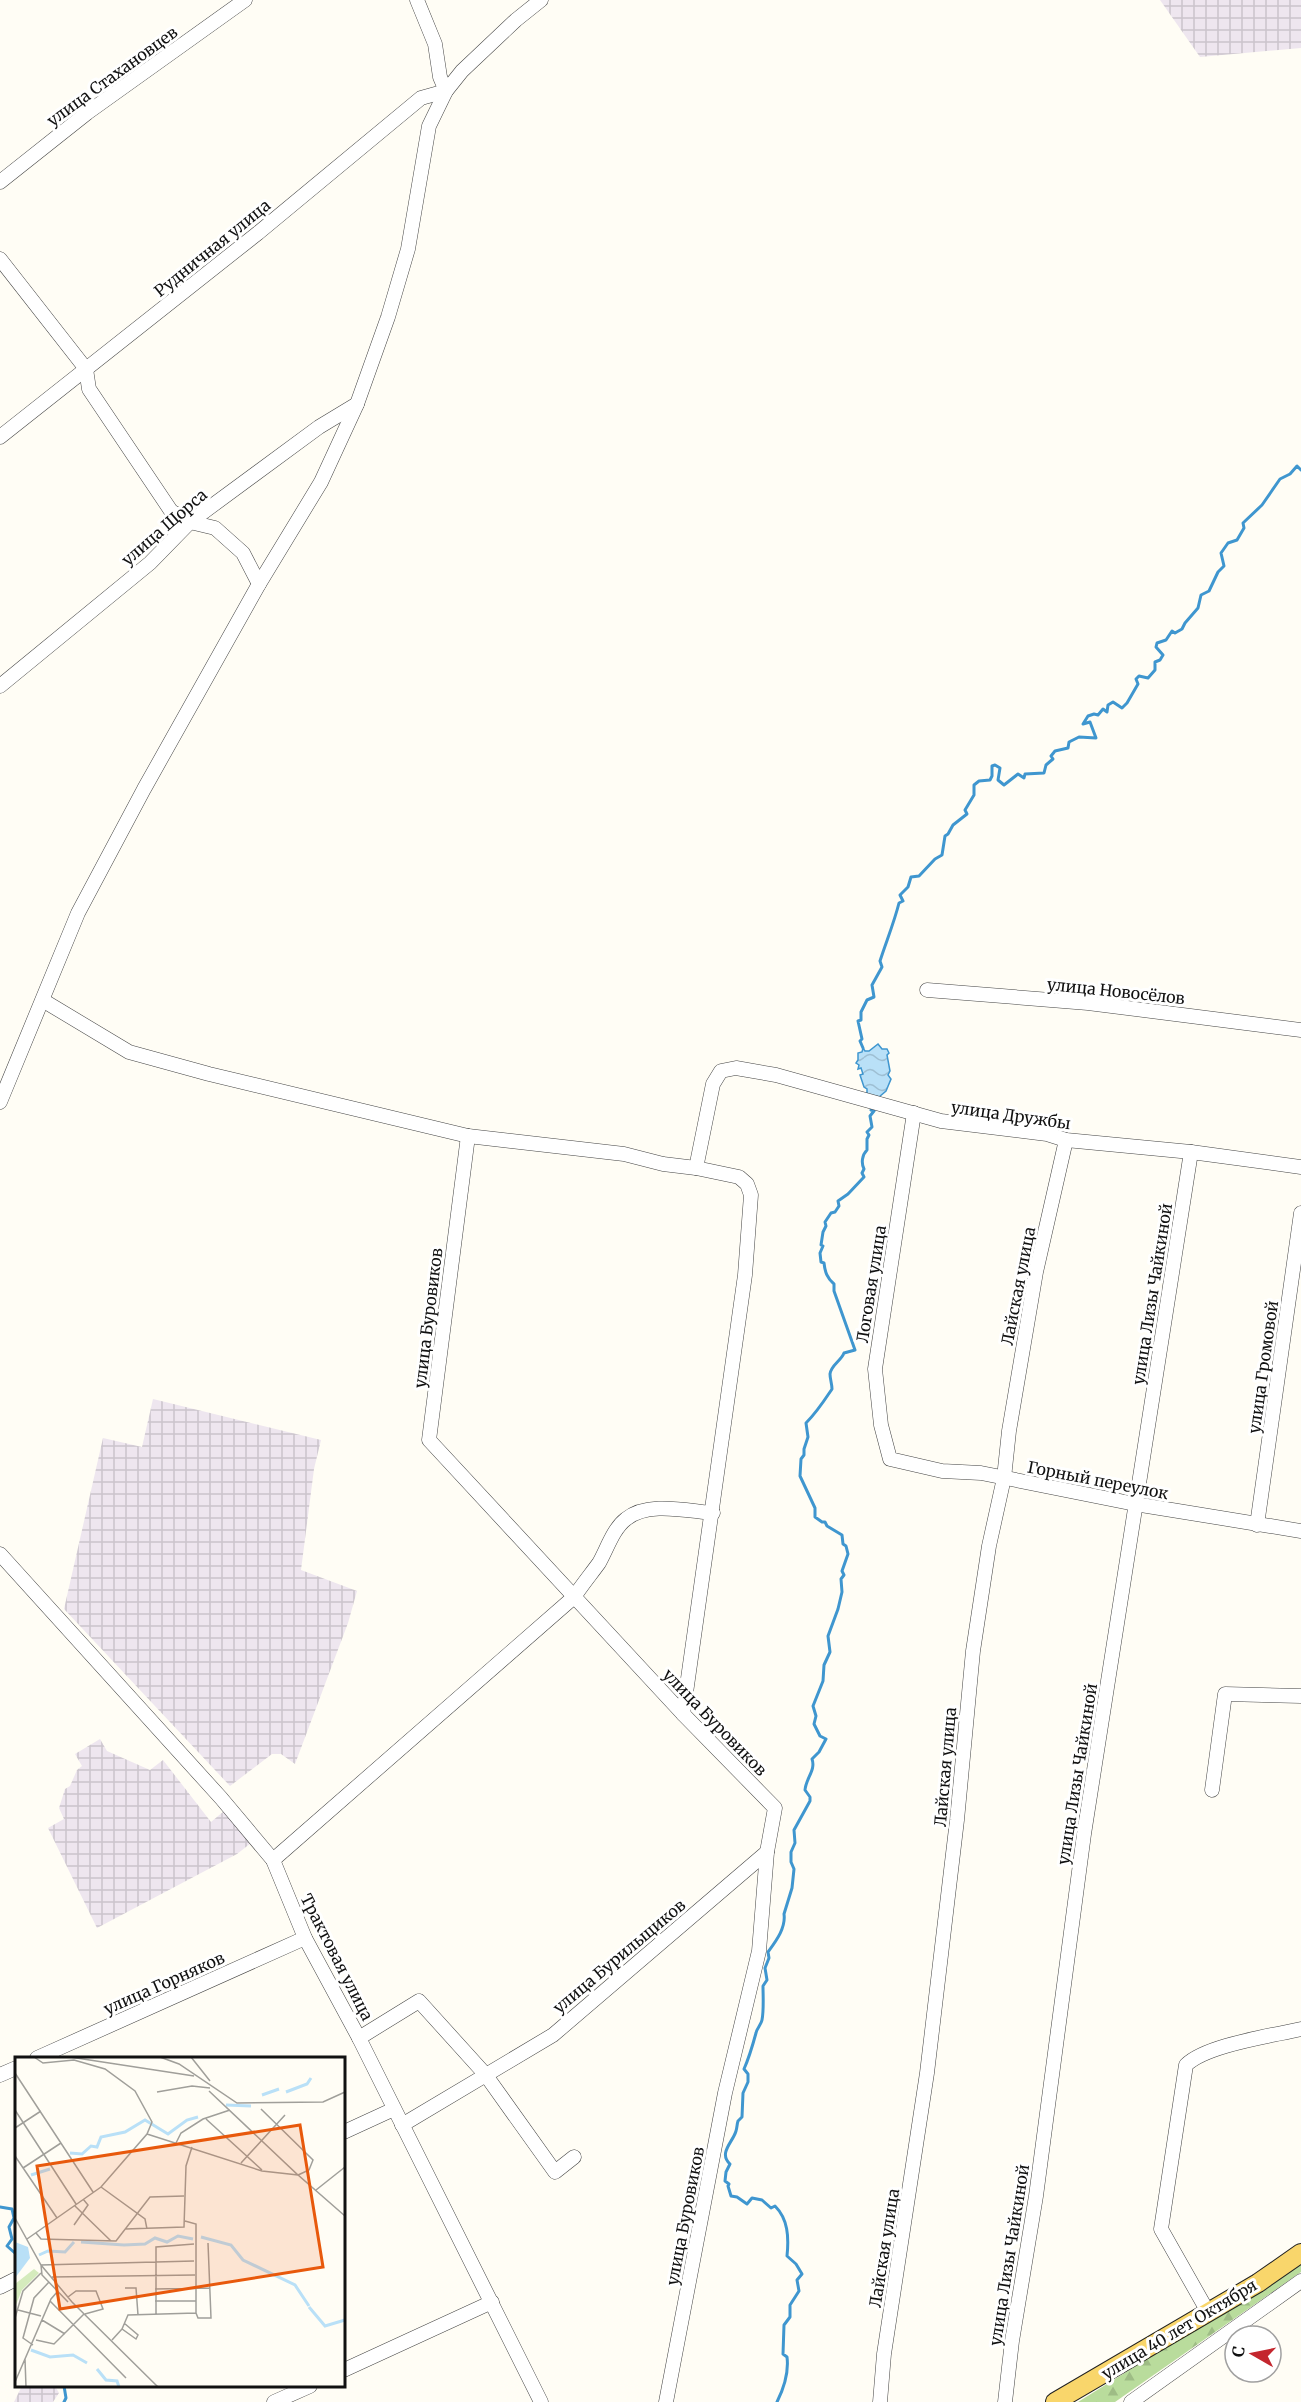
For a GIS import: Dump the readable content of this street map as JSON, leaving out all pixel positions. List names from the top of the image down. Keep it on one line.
{"streets":{"main road":["улица 40 лет Октября"],"street":["улица Стахановцев","Рудничная улица","улица Щорса","улица Новосёлов","улица Дружбы","Логовая улица","Лайская улица","улица Лизы Чайкиной","улица Буровиков","улица Громовой","Горный переулок","улица Бурильщиков","Трактовая улица","улица Горняков"]},"crossings":[["улица Дружбы","Логовая улица"],["улица Дружбы","Лайская улица"],["улица Дружбы","улица Лизы Чайкиной"],["Логовая улица","Горный переулок"],["Лайская улица","Горный переулок"],["улица Лизы Чайкиной","Горный переулок"],["улица Буровиков","улица Бурильщиков"],["улица Громовой","Горный переулок"],["улица Бурильщиков","Трактовая улица"],["Трактовая улица","улица Горняков"]],"north":"left"}
